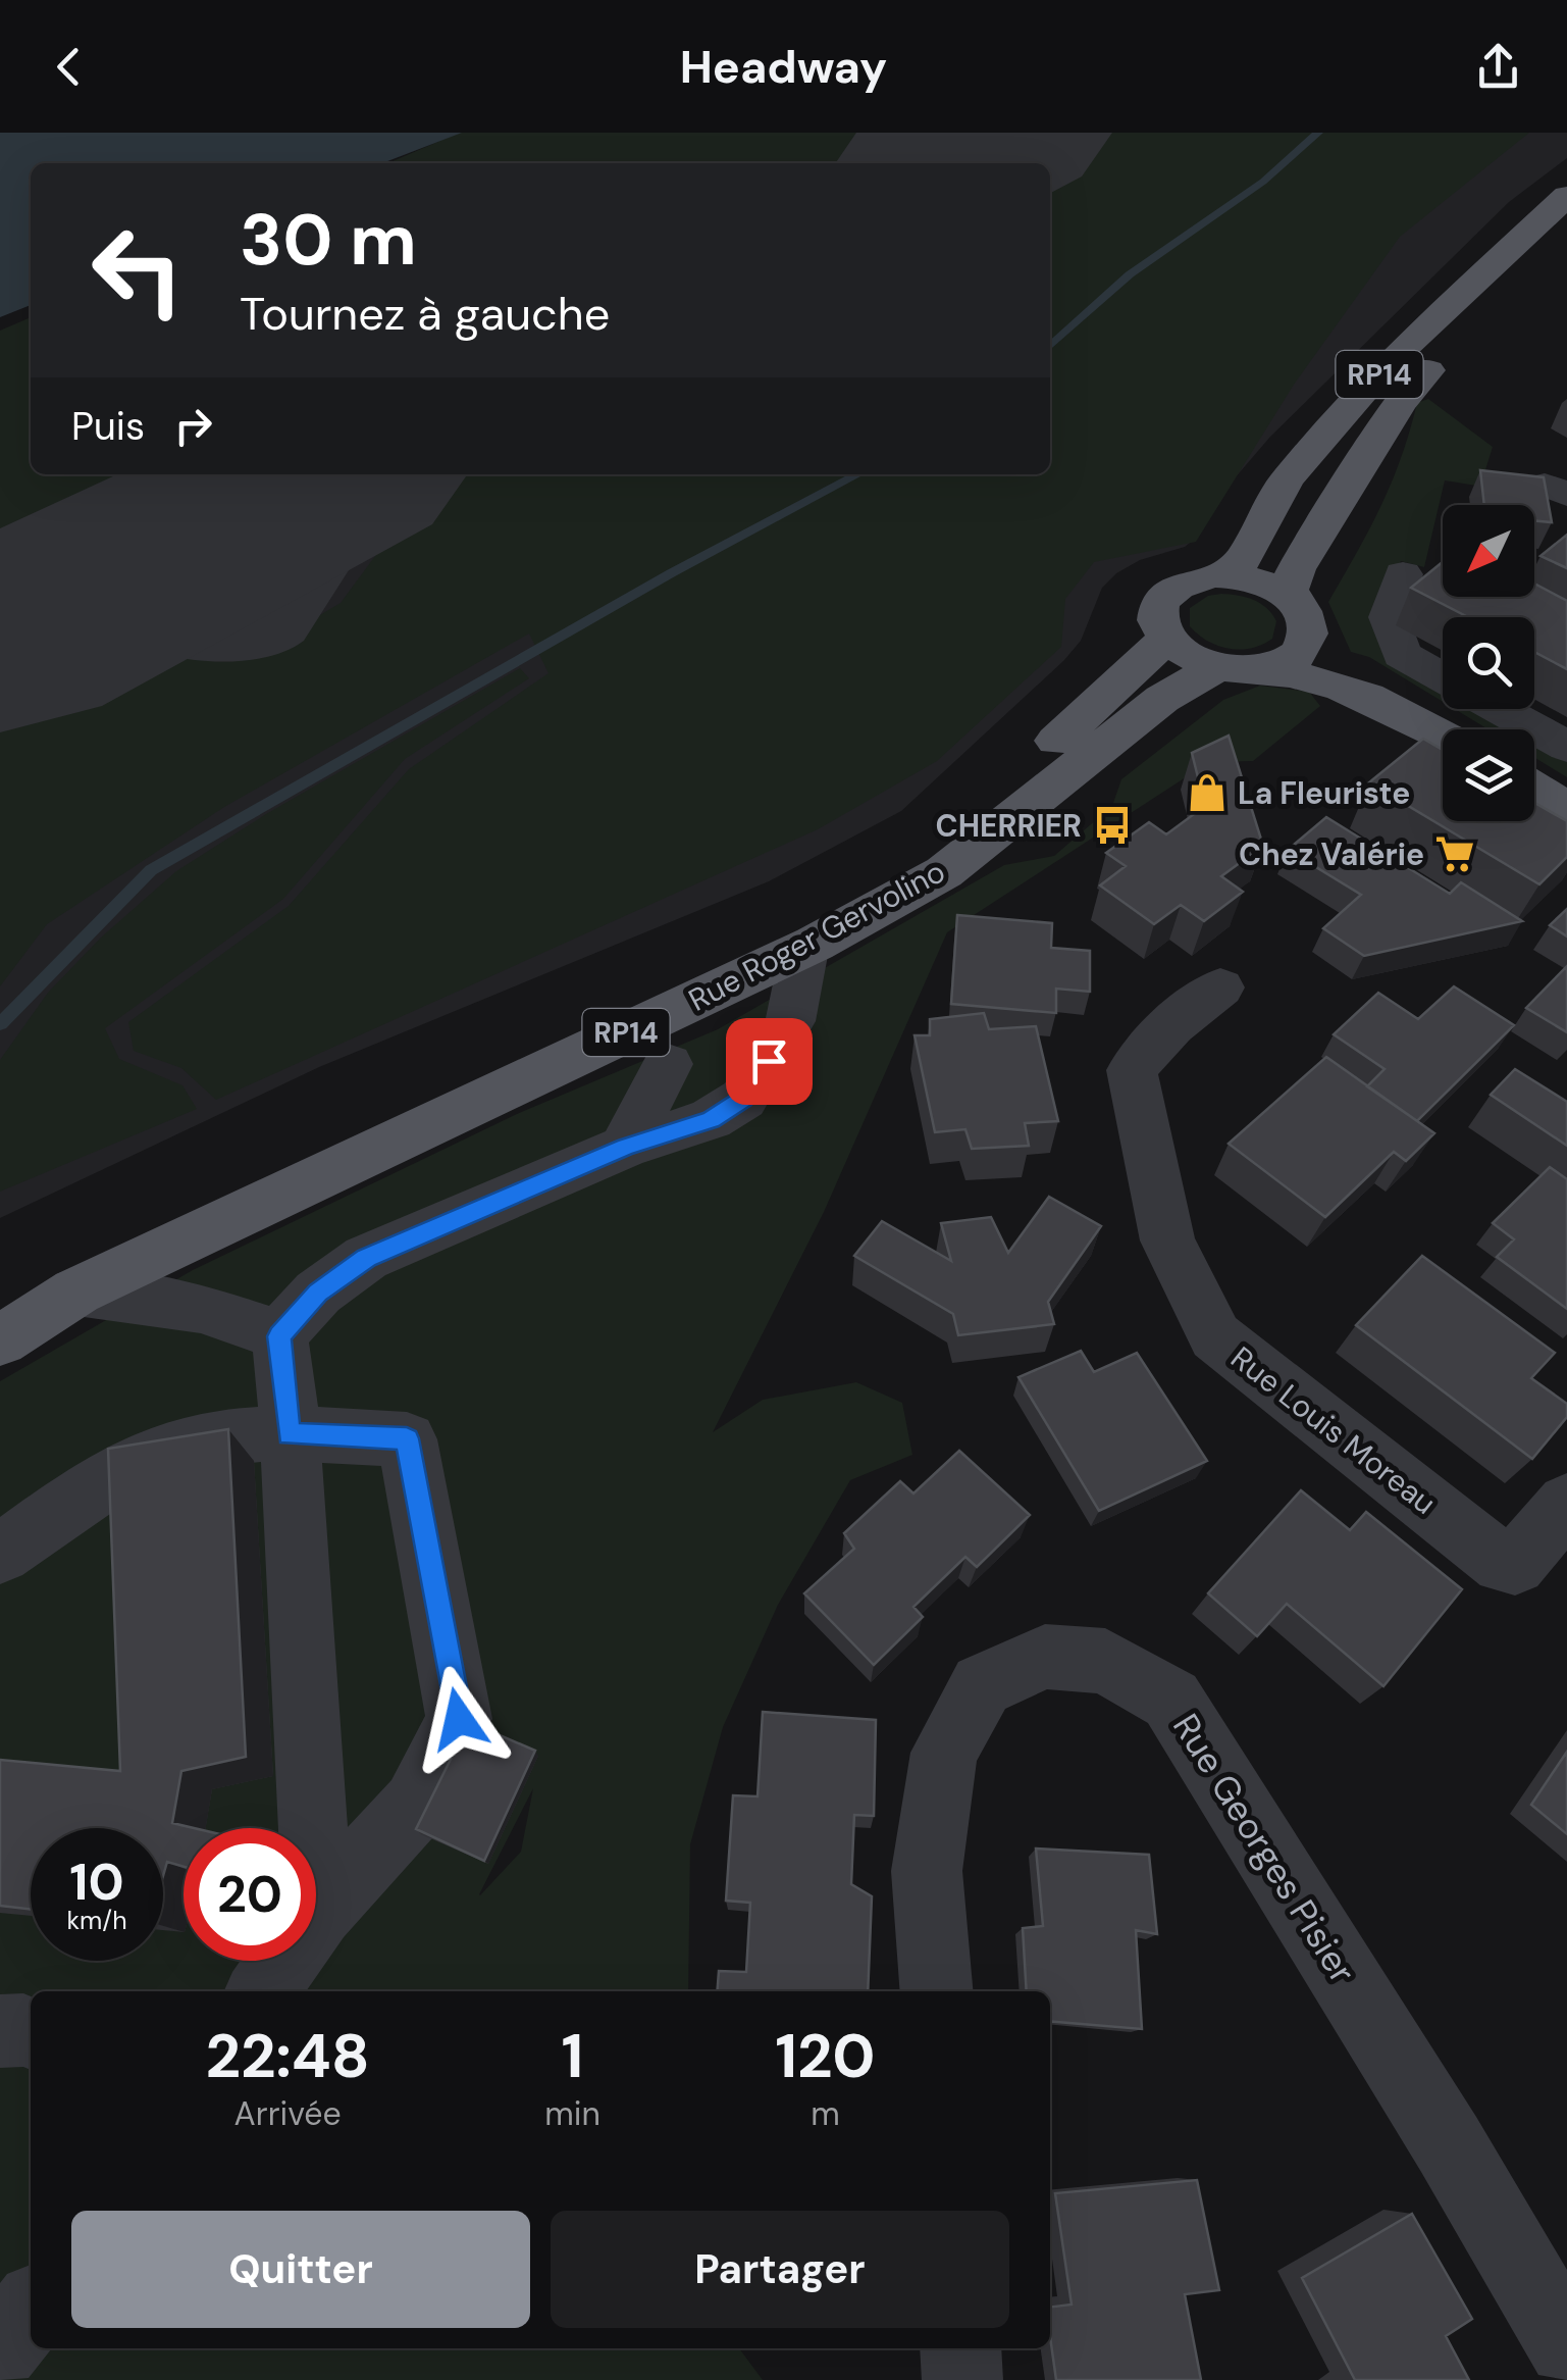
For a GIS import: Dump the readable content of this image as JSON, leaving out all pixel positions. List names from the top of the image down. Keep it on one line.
{"streets":{"main road":["RP14","Rue Roger Gervolino"],"street":["Rue Louis Moreau","Rue Georges Pisier"]},"crossings":[["RP14","Rue Roger Gervolino"]],"places":{"shop":["La Fleuriste"],"bus stop":["CHERRIER"],"supermarket":["Chez Valérie"]},"north":"bottom left","page":{"header":"Headway","turn":["30 m","Tournez à gauche"],"then":"Puis","speed":"10 km/h","limit":"20","eta":["22:48","Arrivée","1","min","120","m"],"buttons":["Quitter","Partager"]}}
